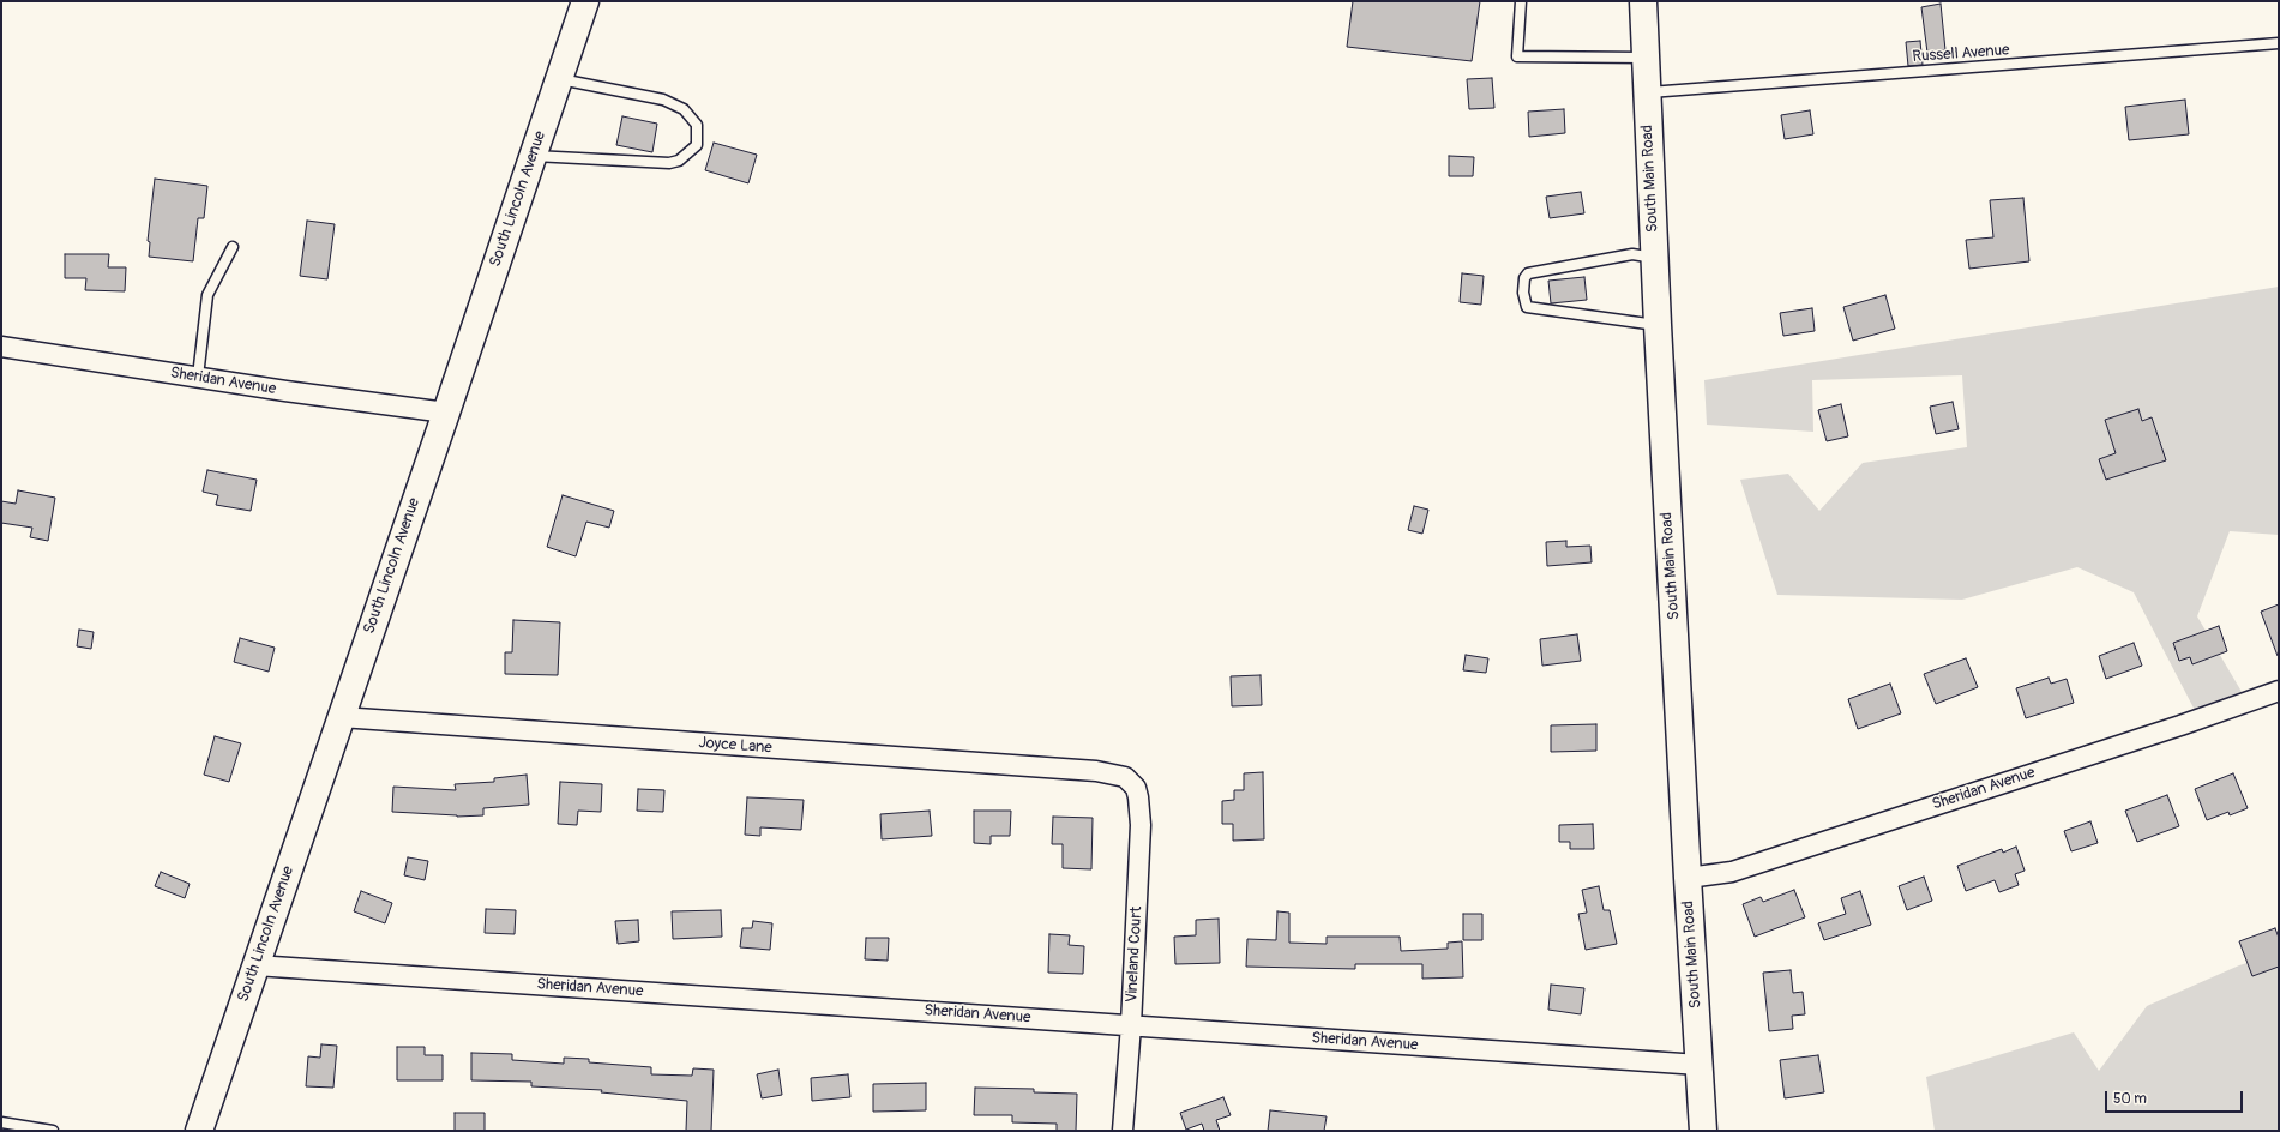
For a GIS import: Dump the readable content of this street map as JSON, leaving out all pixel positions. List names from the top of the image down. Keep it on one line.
{"streets":{"main road":["South Main Road","South Lincoln Avenue"],"street":["Sheridan Avenue","Joyce Lane","Vineland Court"],"lane":["Russell Avenue"]},"crossings":[["Russell Avenue","South Main Road"],["South Main Road","Sheridan Avenue"],["South Lincoln Avenue","Sheridan Avenue"],["South Lincoln Avenue","Joyce Lane"],["Sheridan Avenue","Vineland Court"],["Joyce Lane","Vineland Court"]],"scale_bar":"50 m"}
